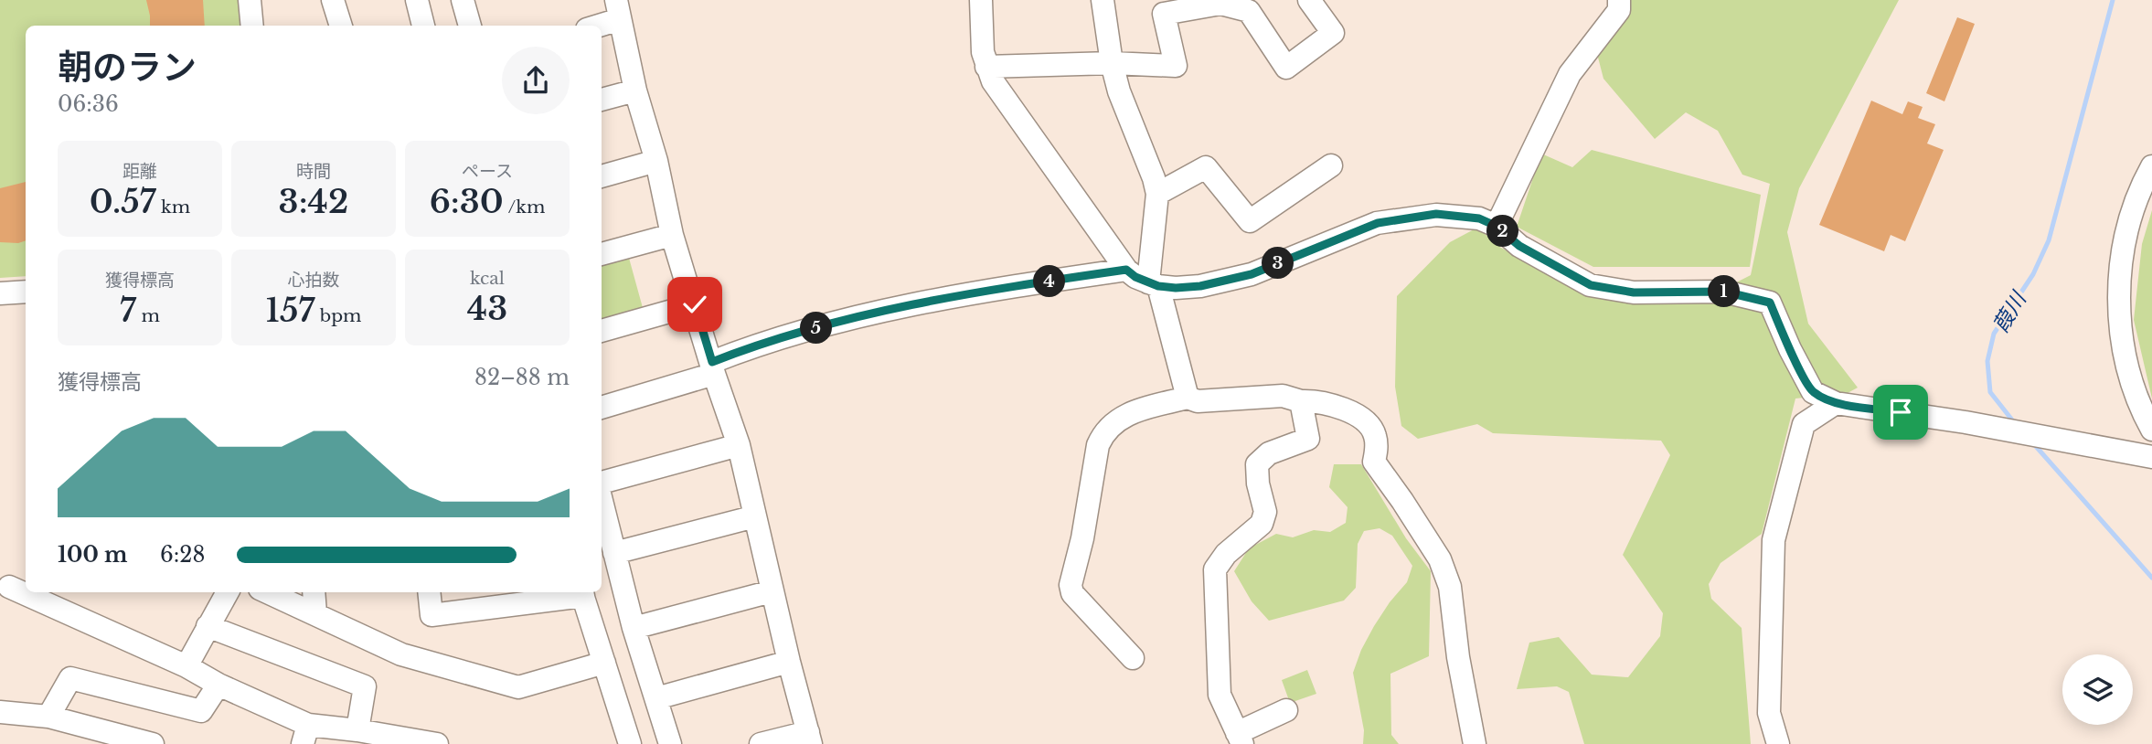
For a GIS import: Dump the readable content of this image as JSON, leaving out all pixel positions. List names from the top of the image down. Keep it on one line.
{"water":["葭川"],"page":{"heading":["朝のラン","06:36"],"stats":[["距離","0.57 km"],["時間","3:42"],["ペース","6:30 /km"],["獲得標高","7 m"],["心拍数","157 bpm"],["kcal","43"]],"pins":["2","3","4","1","5"],"chart":["獲得標高","82–88 m"],"list":[{"name":"100 m","note":"6:28"}]}}
